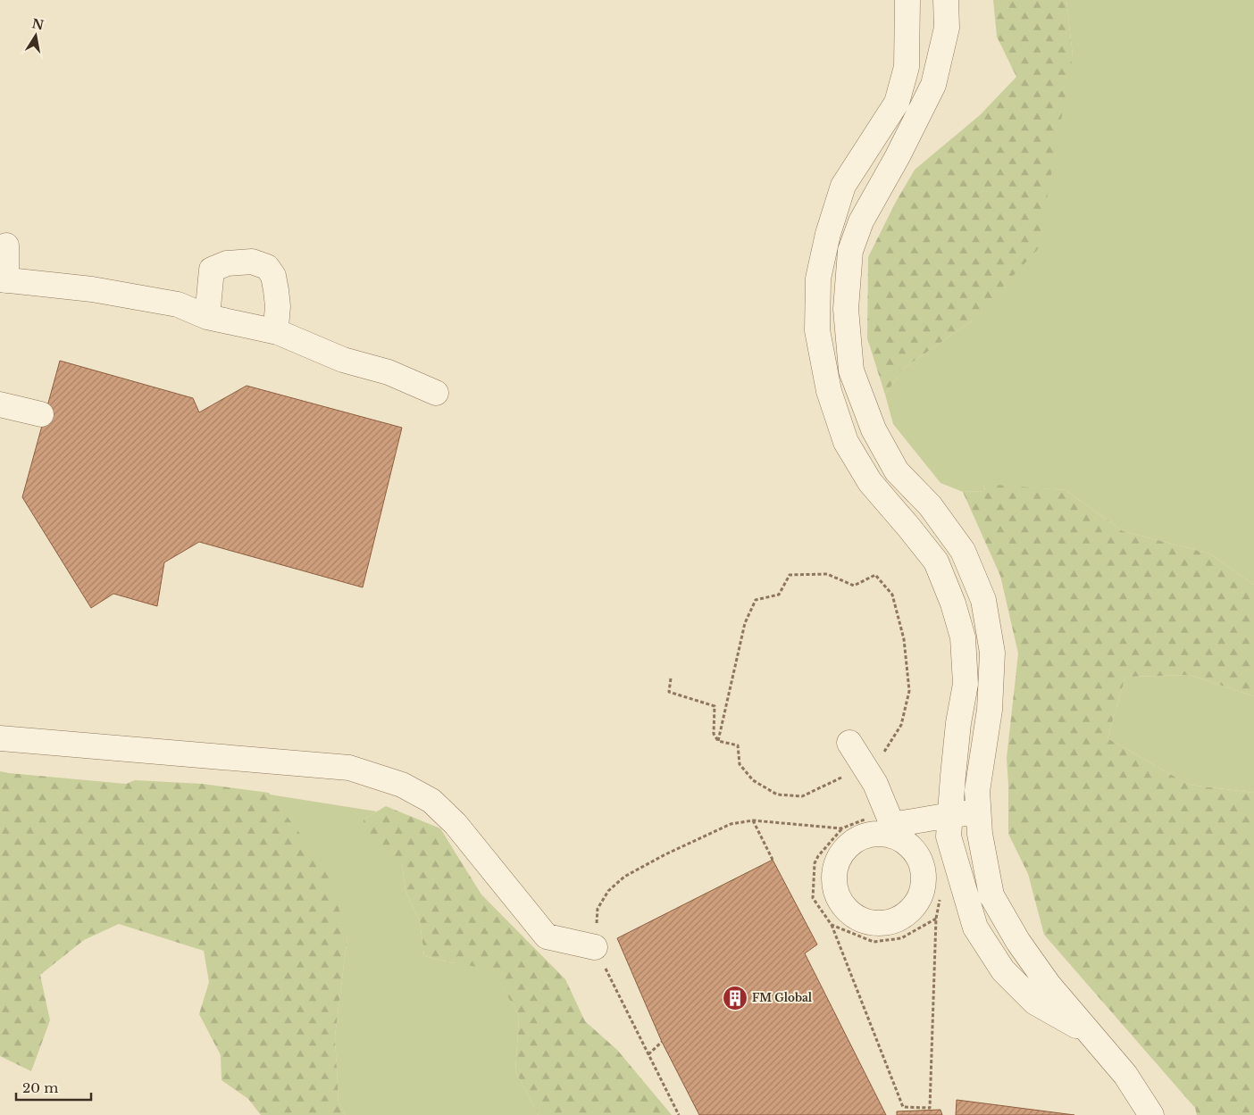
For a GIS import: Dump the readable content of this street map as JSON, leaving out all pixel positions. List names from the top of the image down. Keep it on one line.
{"places":{"building":["FM Global"]},"scale_bar":"20 m","north":"top"}
